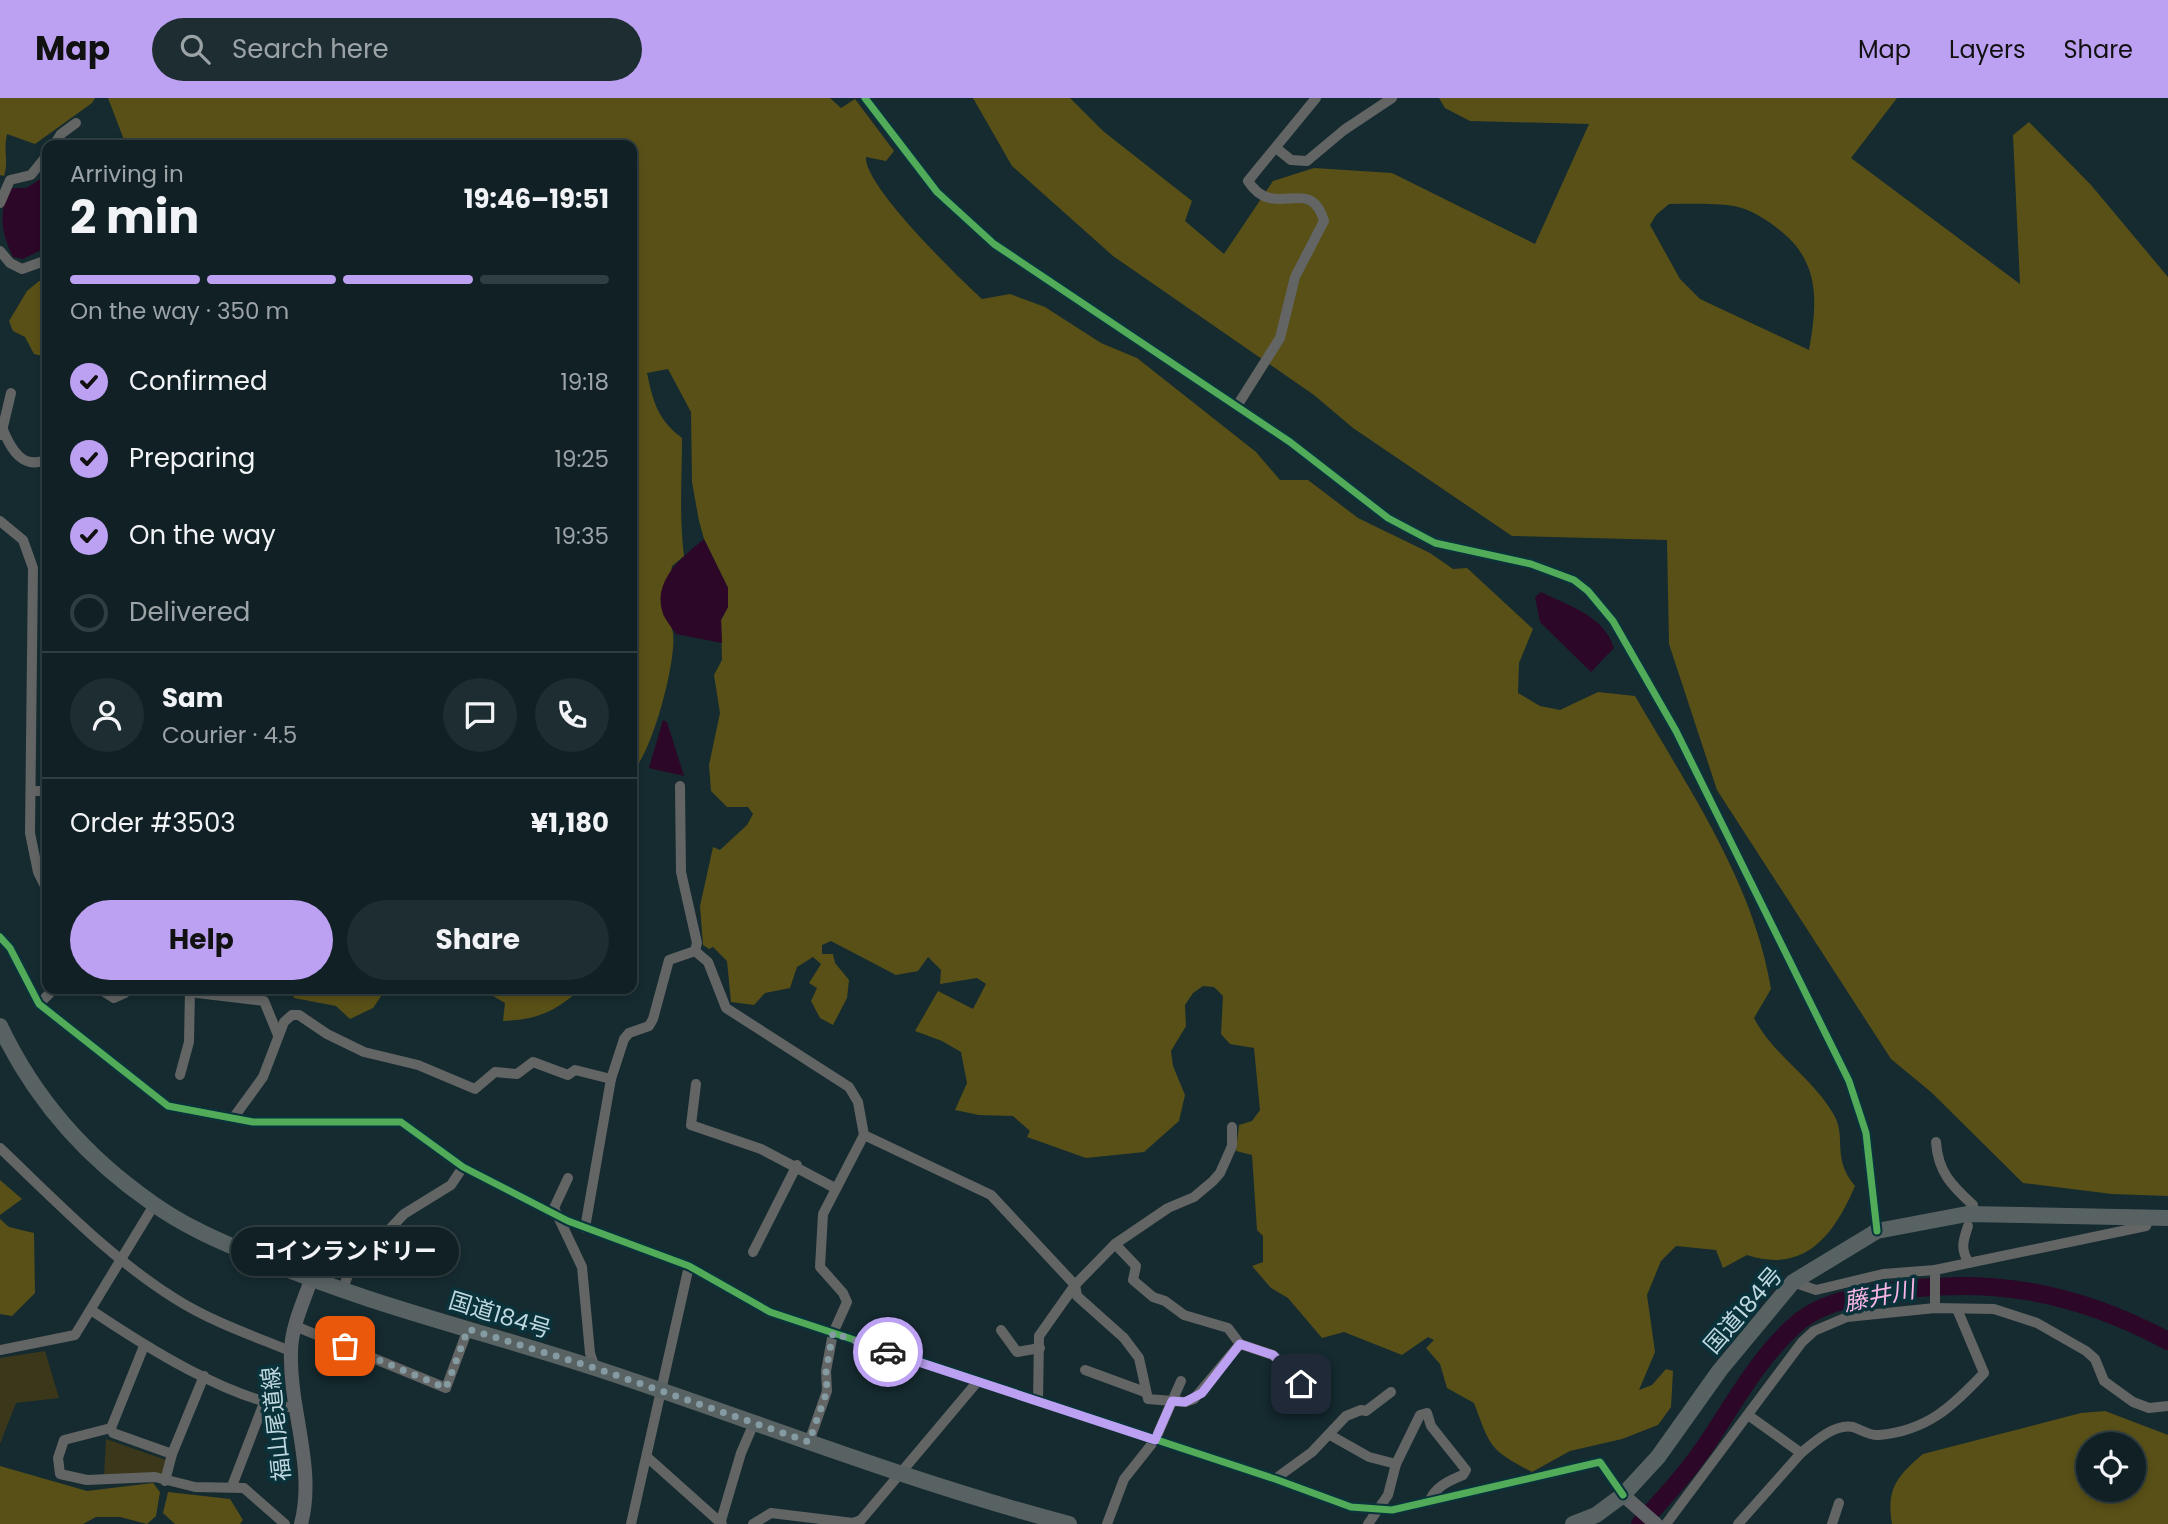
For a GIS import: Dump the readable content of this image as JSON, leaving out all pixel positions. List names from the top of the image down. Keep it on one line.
{"streets":{"highway":["国道184号"],"main road":["福山尾道線"]},"crossings":[["国道184号","福山尾道線"]],"water":["藤井川"],"places":["コインランドリー"],"page":{"header":"Map","search":"Search here","nav":["Map","Layers","Share"],"heading":["2 min","Arriving in","19:46–19:51"],"panel":["Sam","Courier · 4.5","Order #3503","¥1,180"],"bar":"On the way · 350 m","list":[["Confirmed","19:18"],["Preparing","19:25"],["On the way","19:35"],"Delivered"],"buttons":["Help","Share"],"bubble":"コインランドリー"}}
